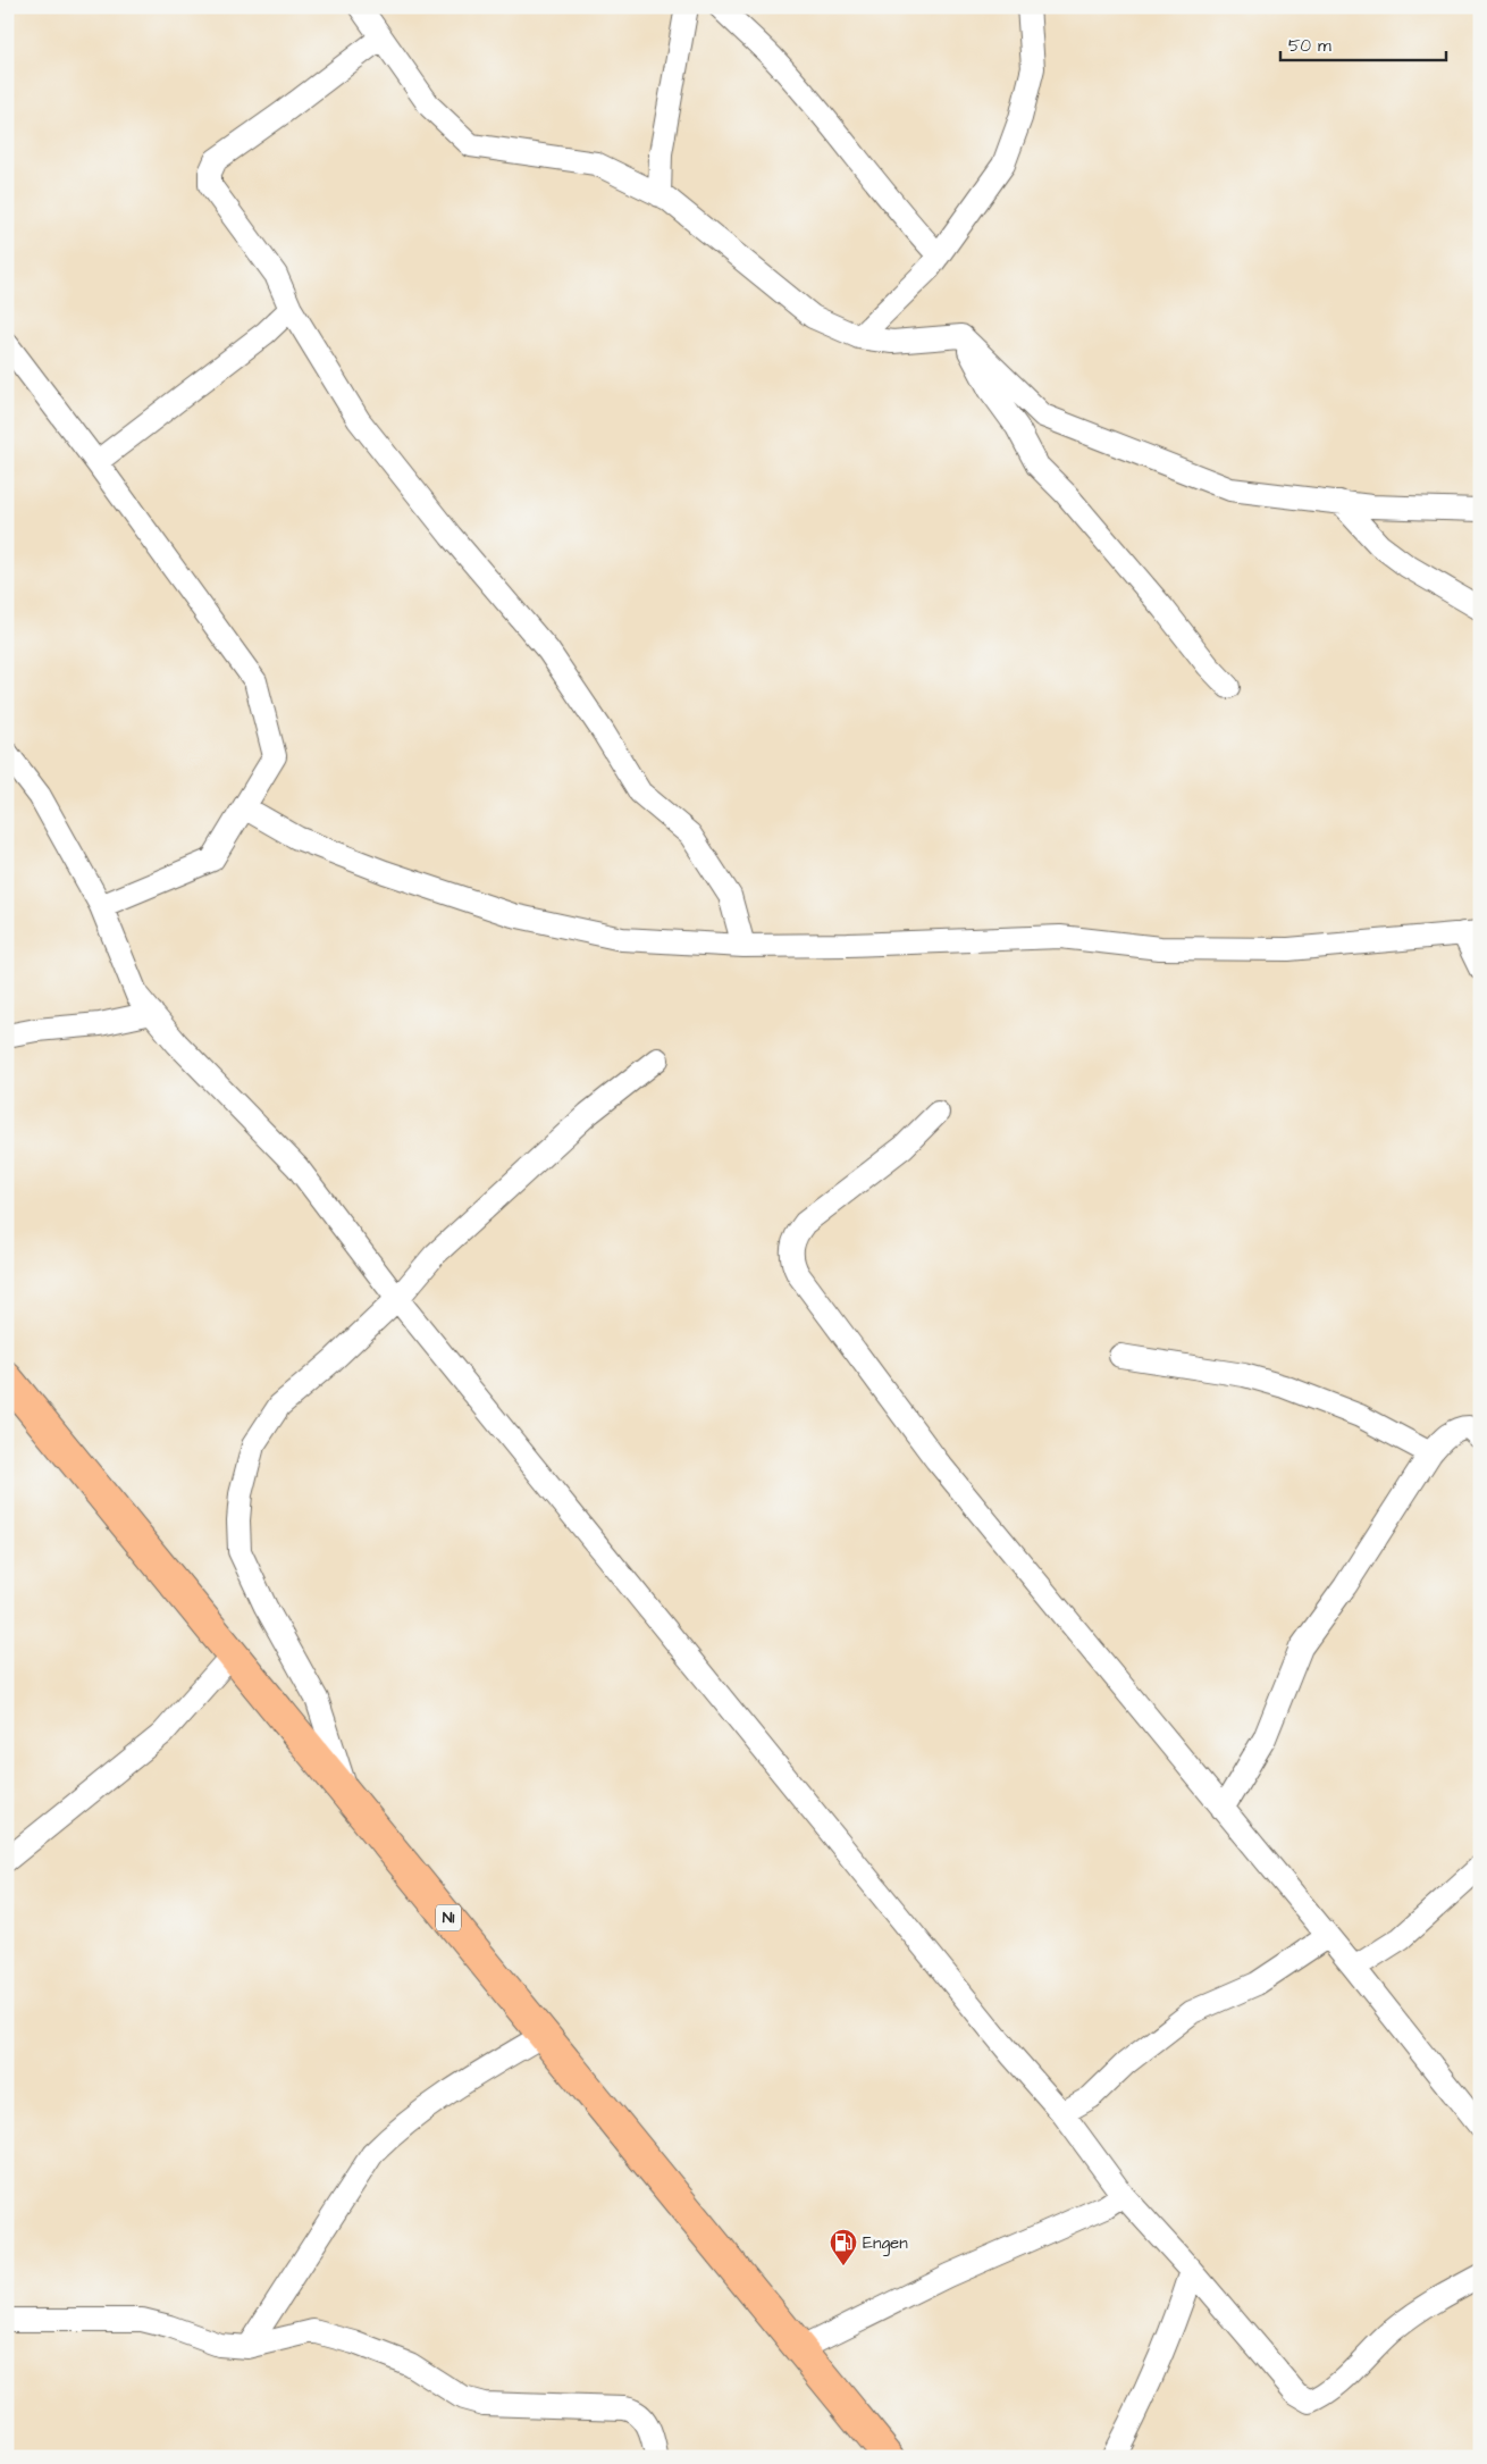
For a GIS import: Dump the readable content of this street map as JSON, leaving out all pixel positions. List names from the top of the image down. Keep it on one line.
{"streets":{"highway":["N1"]},"places":{"fuel station":["Engen"]},"scale_bar":"50 m"}
